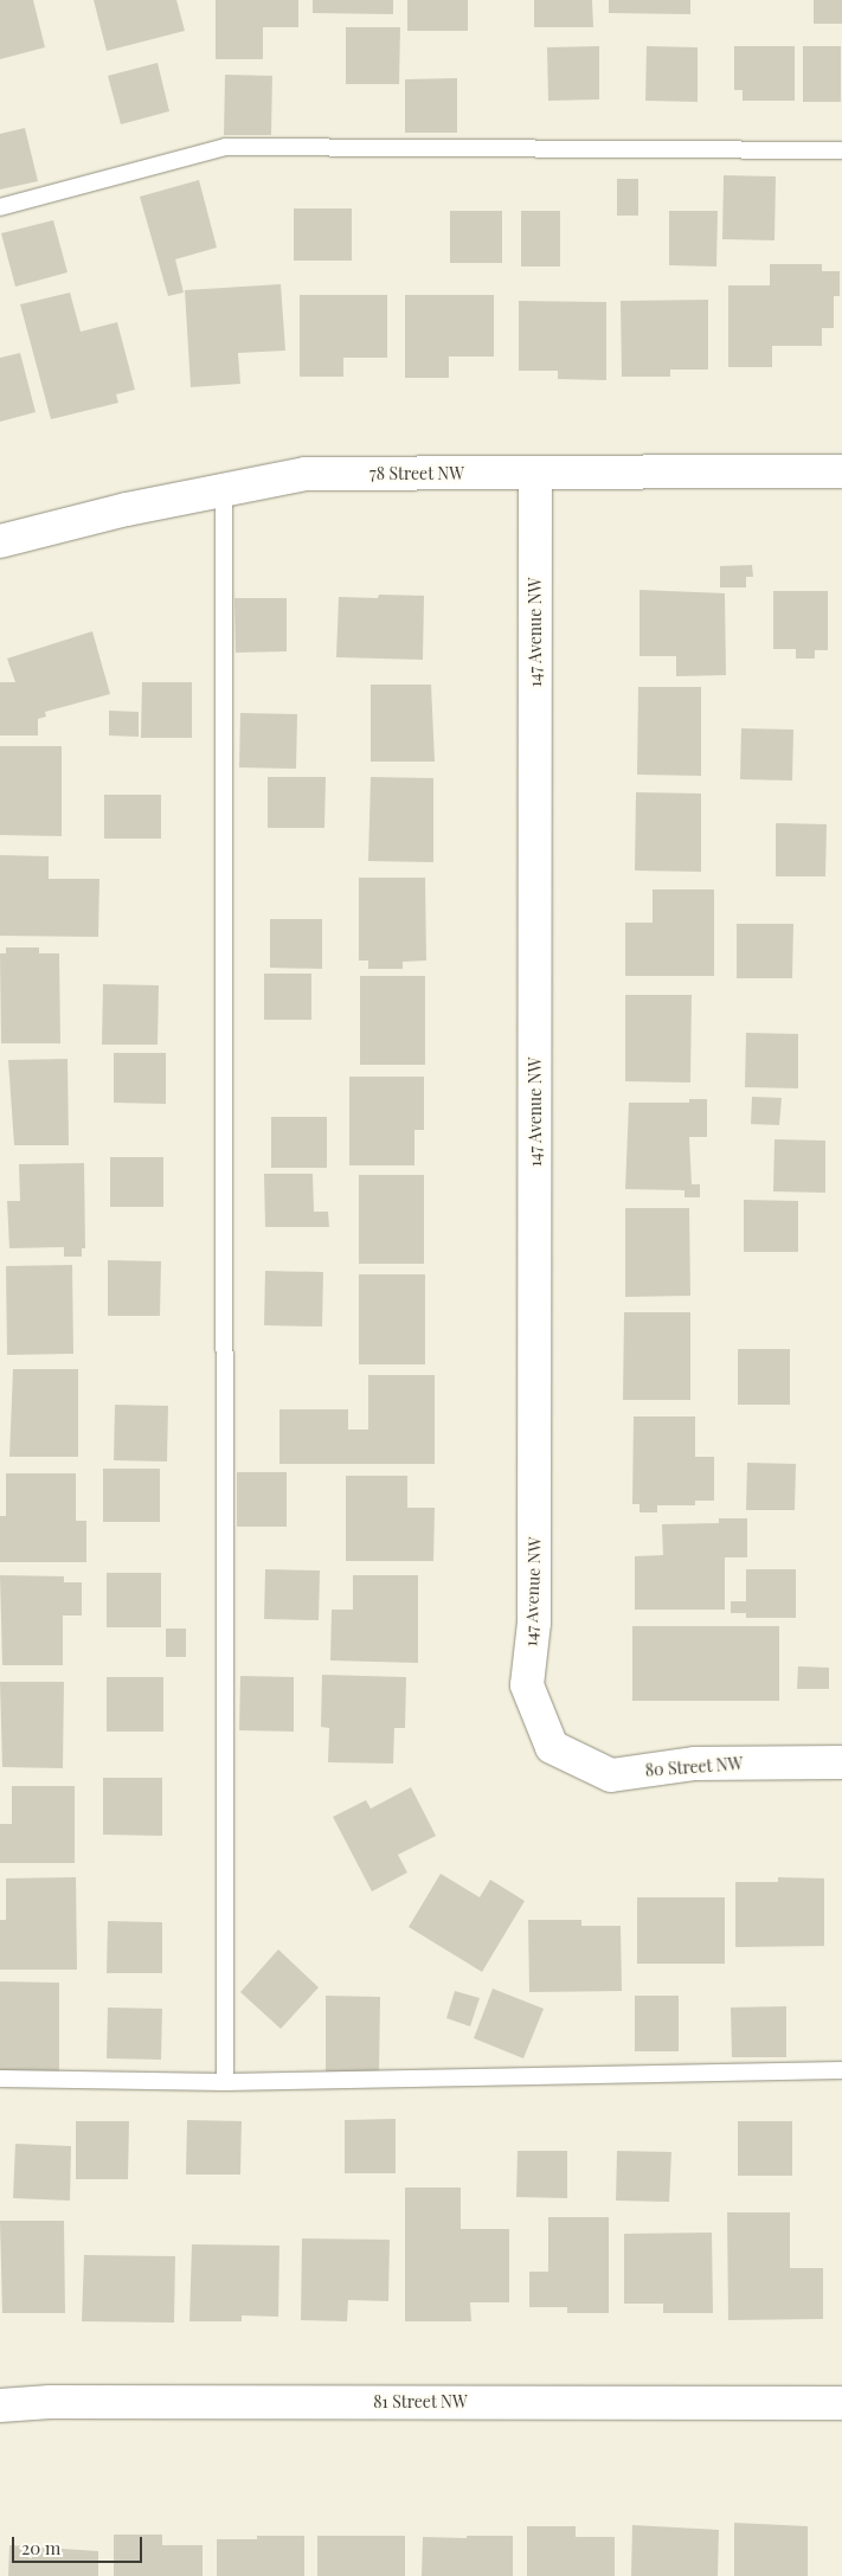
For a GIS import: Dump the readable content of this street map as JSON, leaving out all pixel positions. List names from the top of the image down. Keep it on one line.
{"streets":{"street":["78 Street NW","147 Avenue NW","80 Street NW","81 Street NW"]},"crossings":[["78 Street NW","147 Avenue NW"],["147 Avenue NW","80 Street NW"]],"scale_bar":"20 m"}
